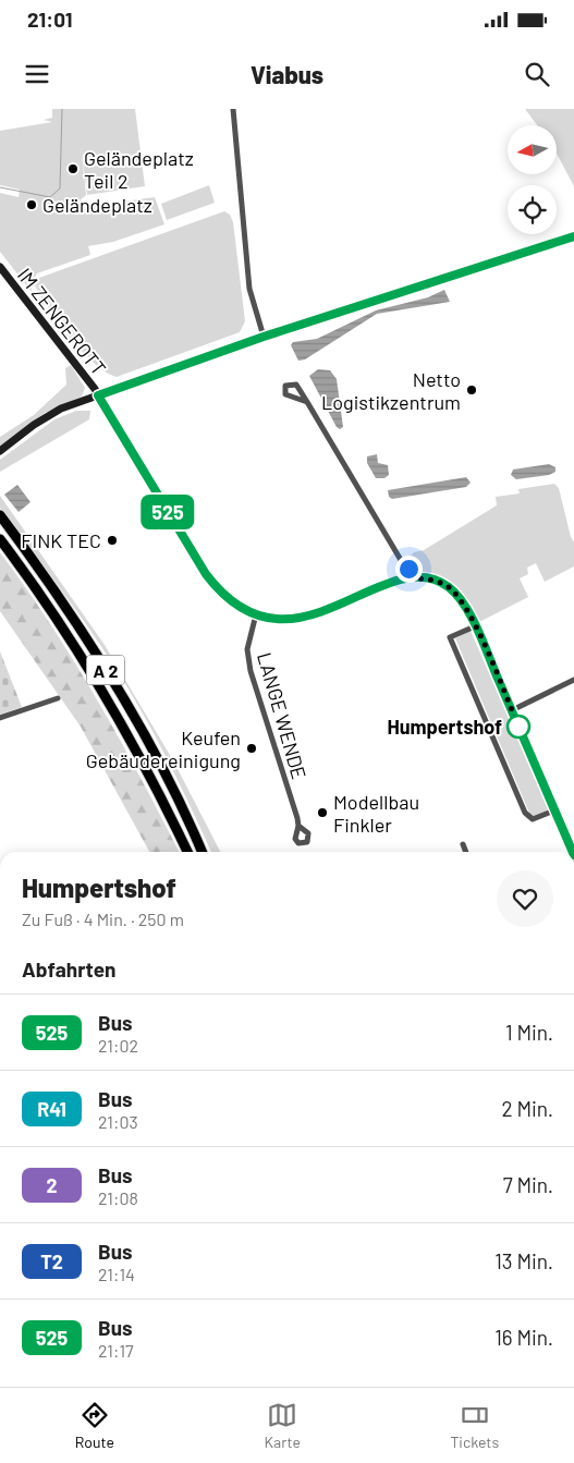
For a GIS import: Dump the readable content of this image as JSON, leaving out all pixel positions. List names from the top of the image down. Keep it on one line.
{"streets":{"highway":["A 2"],"main road":["IM ZENGEROTT"],"street":["LANGE WENDE"]},"crossings":[["IM ZENGEROTT","LANGE WENDE"]],"places":["Geländeplatz Teil 2","Geländeplatz","Netto Logistikzentrum","FINK TEC","Humpertshof","Keufen Gebäudereinigung","Modellbau Finkler"],"lines":["bus line 525"],"north":"left","page":{"status":"21:01","header":"Viabus","on_map":"525","heading":[["Humpertshof","Zu Fuß · 4 Min. · 250 m"],"Abfahrten"],"list":[{"mark":"525","name":"Bus","note":"21:02","value":"1 Min."},{"mark":"R41","name":"Bus","note":"21:03","value":"2 Min."},{"mark":"2","name":"Bus","note":"21:08","value":"7 Min."},{"mark":"T2","name":"Bus","note":"21:14","value":"13 Min."},{"mark":"525","name":"Bus","note":"21:17","value":"16 Min."}],"tabs":["Route","Karte","Tickets"]}}
